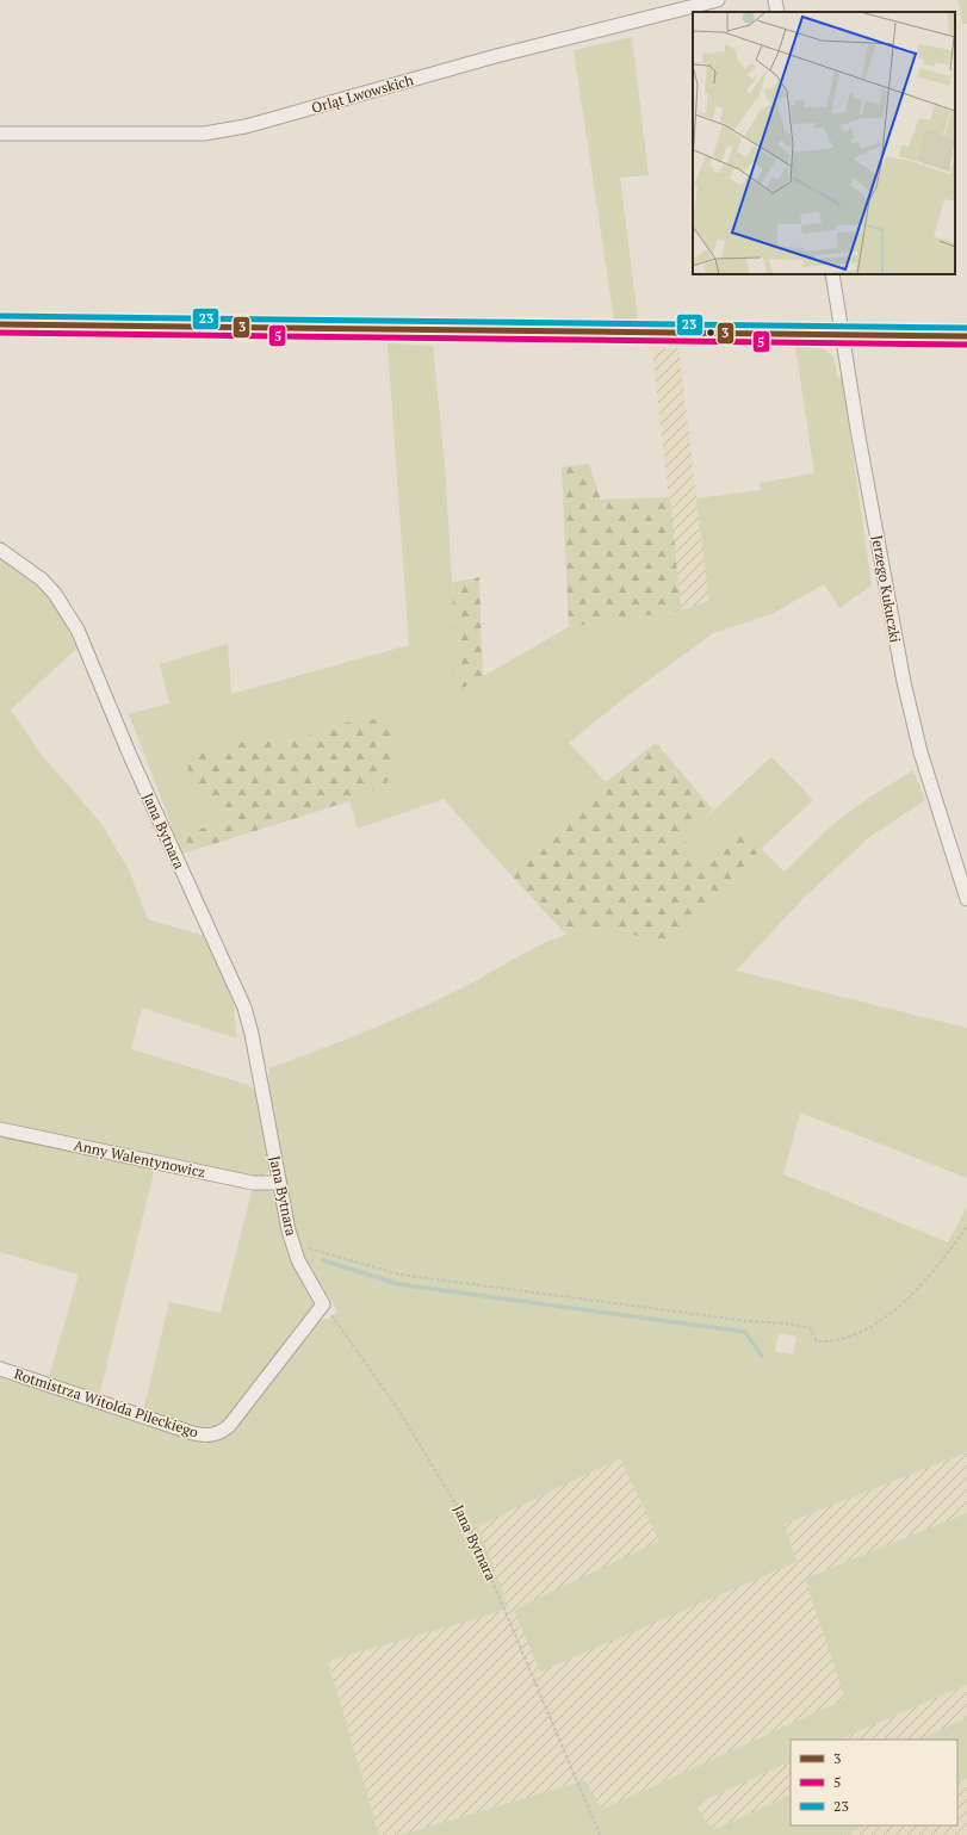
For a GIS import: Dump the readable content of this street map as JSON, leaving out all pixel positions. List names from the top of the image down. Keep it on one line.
{"streets":{"street":["Orląt Lwowskich","Jerzego Kukuczki","Jana Bytnara","Anny Walentynowicz","Rotmistrza Witolda Pileckiego"]},"crossings":[["Jana Bytnara","Anny Walentynowicz"],["Jana Bytnara","Rotmistrza Witolda Pileckiego"]],"lines":["transit line 23","transit line 3","transit line 5"],"legend":["3","5","23"]}
